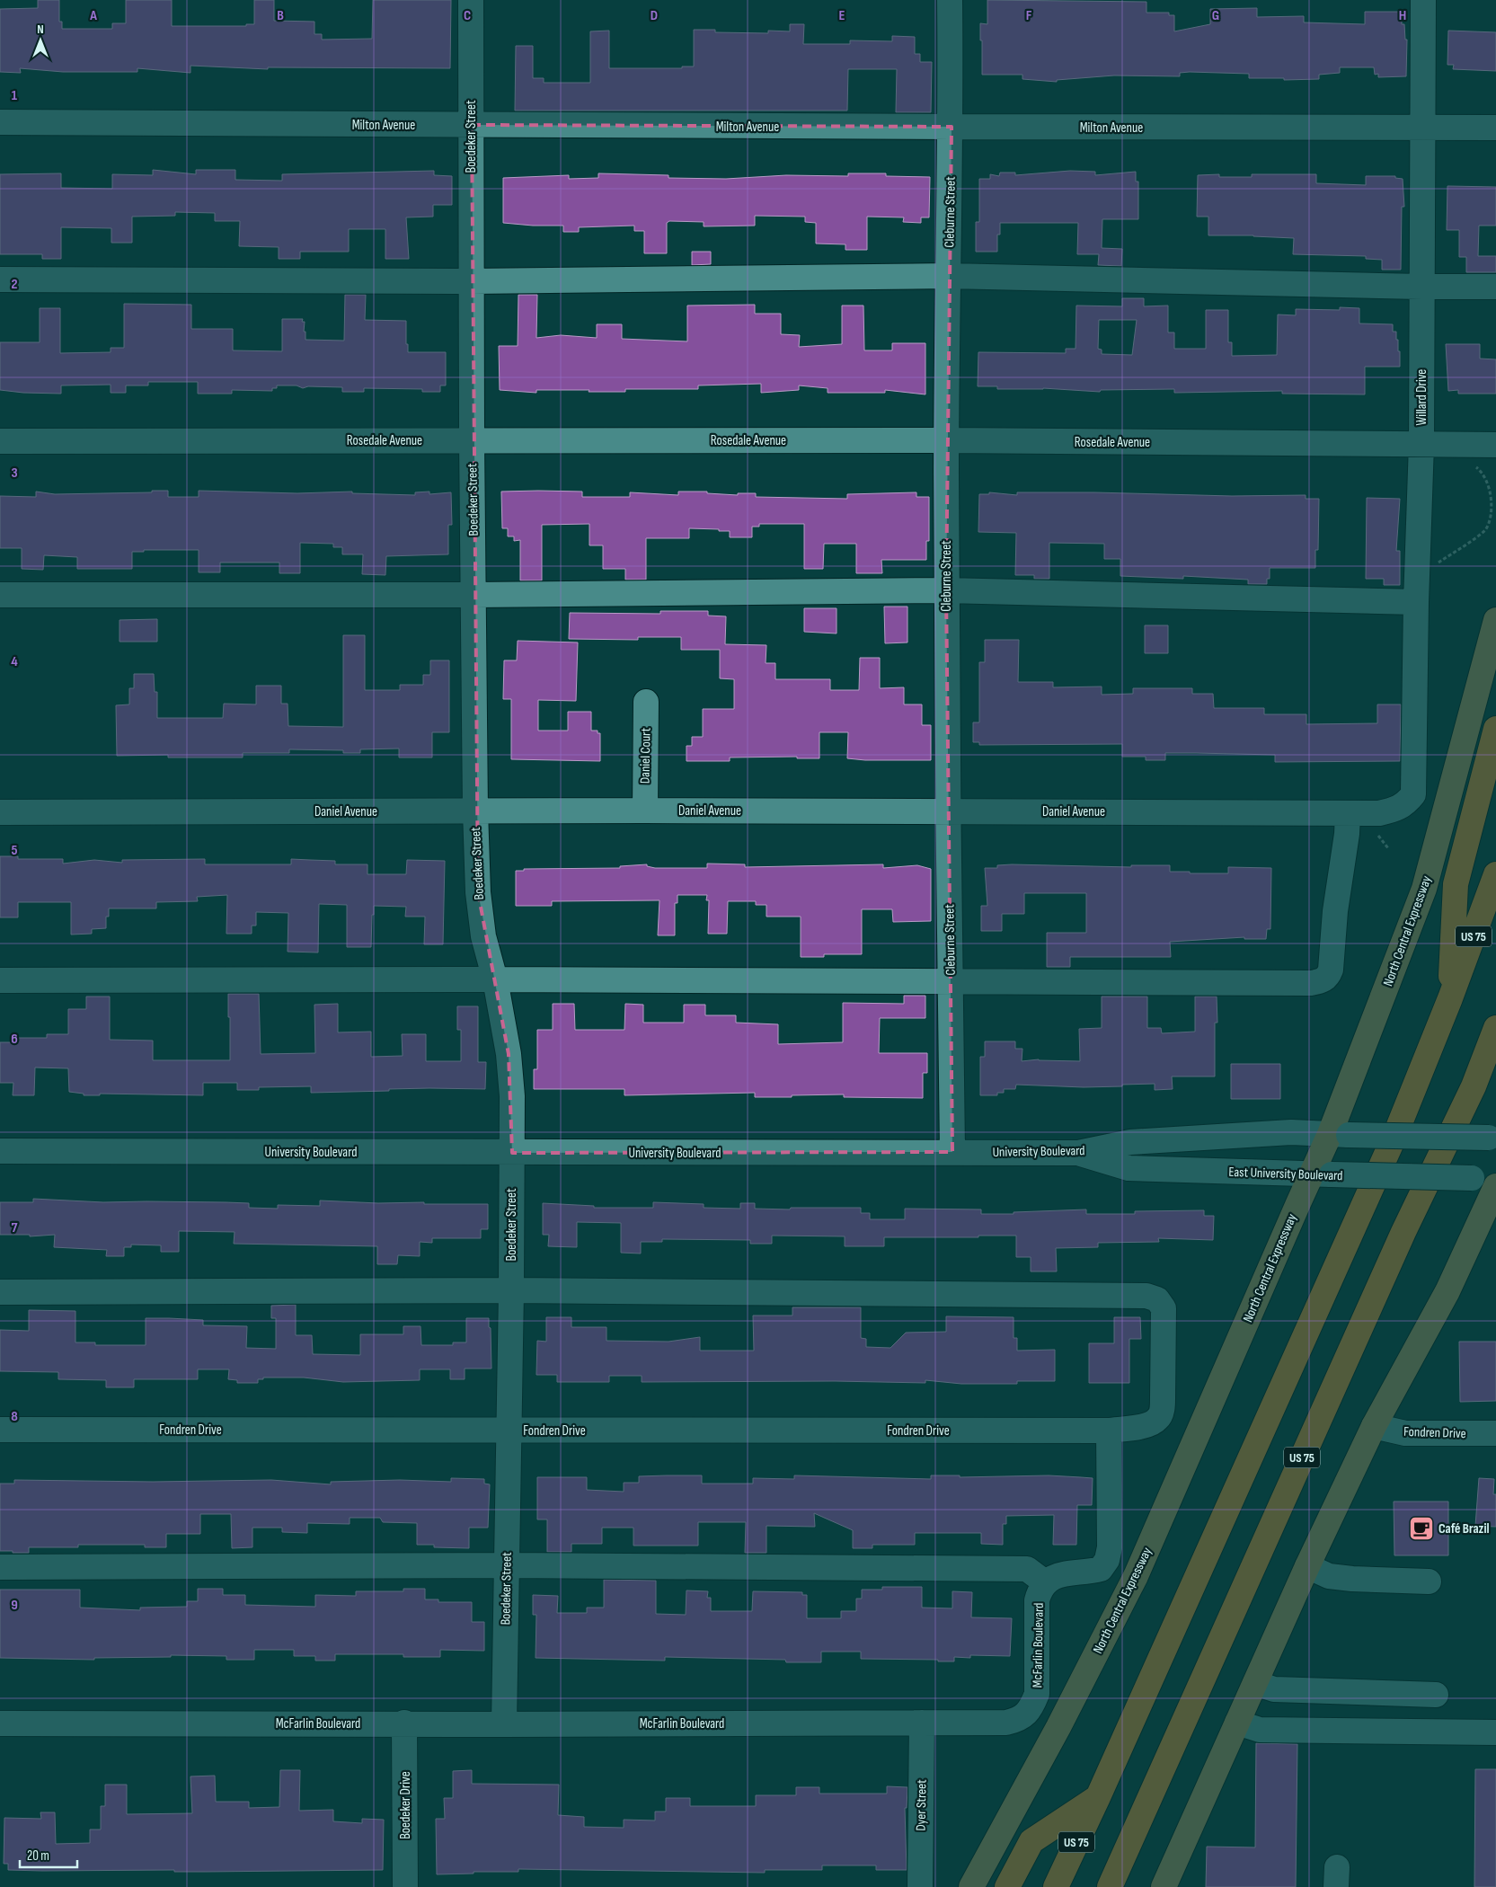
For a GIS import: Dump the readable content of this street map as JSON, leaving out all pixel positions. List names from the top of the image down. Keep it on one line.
{"streets":{"highway":["US 75"],"main road":["North Central Expressway"],"street":["Milton Avenue","Boedeker Street","Cleburne Street","Willard Drive","Rosedale Avenue","Daniel Court","Daniel Avenue","University Boulevard","East University Boulevard","Fondren Drive","McFarlin Boulevard","Boedeker Drive","Dyer Street"]},"crossings":[["Milton Avenue","Boedeker Street"],["Milton Avenue","Cleburne Street"],["Milton Avenue","Willard Drive"],["Boedeker Street","Rosedale Avenue"],["Boedeker Street","Daniel Avenue"],["Boedeker Street","University Boulevard"],["Boedeker Street","Fondren Drive"],["Boedeker Street","McFarlin Boulevard"],["Cleburne Street","Rosedale Avenue"],["Cleburne Street","Daniel Avenue"],["Cleburne Street","University Boulevard"],["Willard Drive","Rosedale Avenue"],["Willard Drive","Daniel Avenue"],["Daniel Court","Daniel Avenue"],["North Central Expressway","University Boulevard"],["North Central Expressway","East University Boulevard"],["University Boulevard","East University Boulevard"],["McFarlin Boulevard","Boedeker Drive"],["McFarlin Boulevard","Dyer Street"]],"places":{"cafe":["Café Brazil"]},"scale_bar":"20 m","north":"top","grid":{"columns":["A","B","C","D","E","F","G","H"],"rows":["1","2","3","4","5","6","7","8","9"]}}
